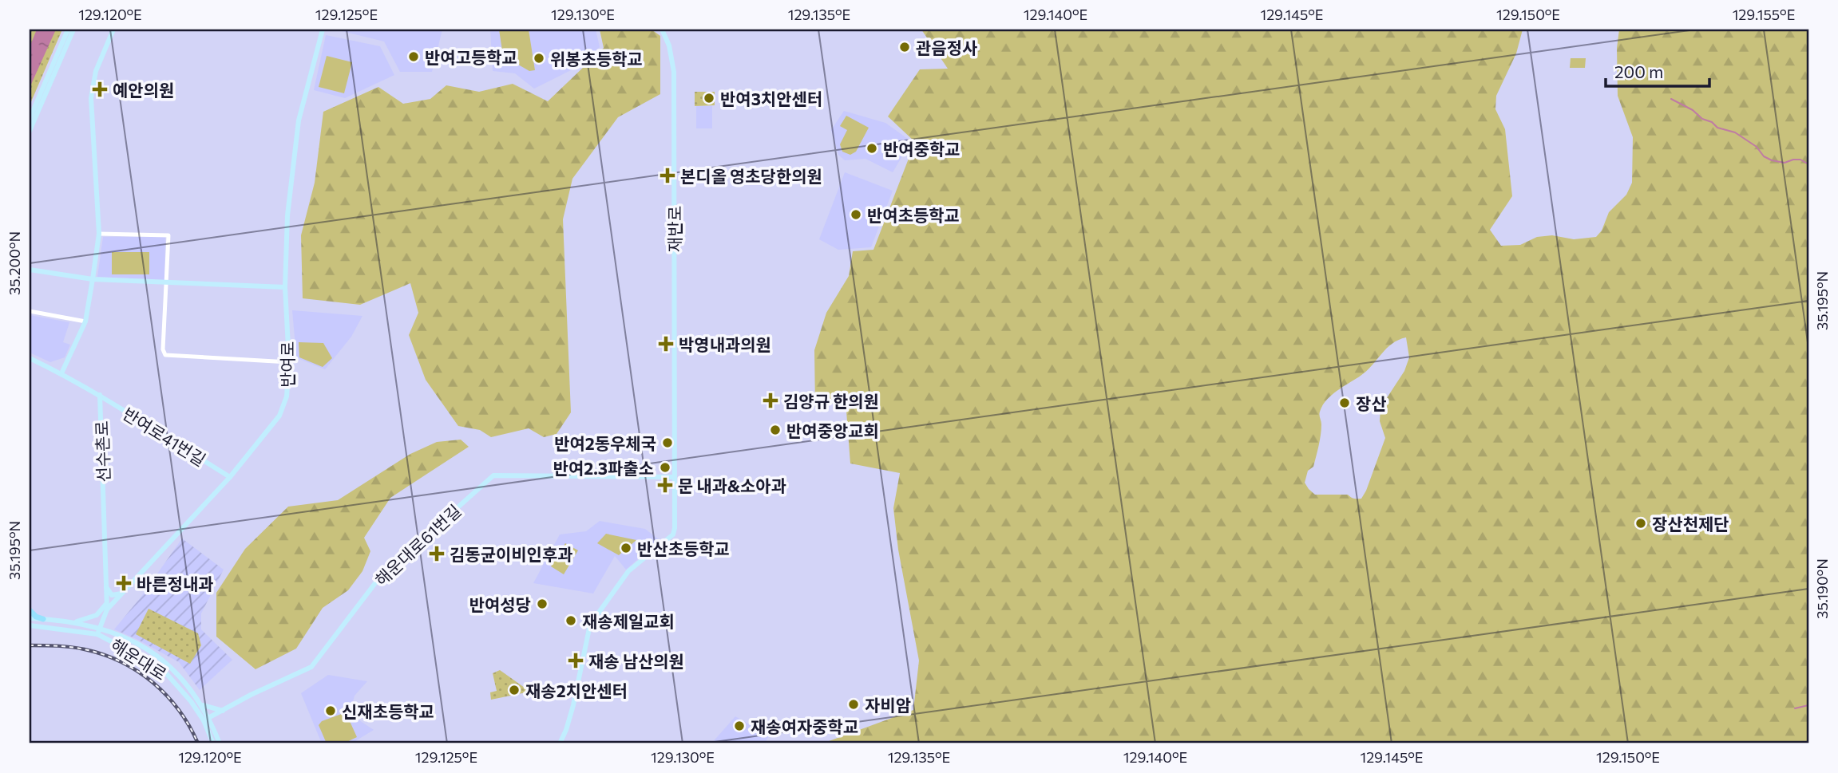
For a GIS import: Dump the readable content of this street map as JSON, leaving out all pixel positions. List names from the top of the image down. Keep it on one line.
{"streets":{"main road":["재반로","반여로","반여로41번길","선수촌로","해운대로61번길","해운대로"]},"crossings":[["재반로","해운대로61번길"],["반여로","반여로41번길"],["반여로","선수촌로"],["반여로","해운대로"],["반여로41번길","선수촌로"],["해운대로61번길","해운대로"]],"places":{"other":["관음정사","반여고등학교","위봉초등학교","반여3치안센터","반여중학교","반여초등학교","장산","반여중앙교회","반여2동우체국","반여2.3파출소","장산천제단","반산초등학교","반여성당","재송제일교회","재송2치안센터","자비암","신재초등학교","재송여자중학교"],"health":["예안의원","본디올 영초당한의원","박영내과의원","김양규 한의원","문 내과&소아과","김동균이비인후과","바른정내과","재송 남산의원"]},"scale_bar":"200 m","coordinates":["129.120°E","129.125°E","129.130°E","129.135°E","129.140°E","129.145°E","129.150°E","129.155°E","35.200°N","35.195°N","35.190°N"]}
